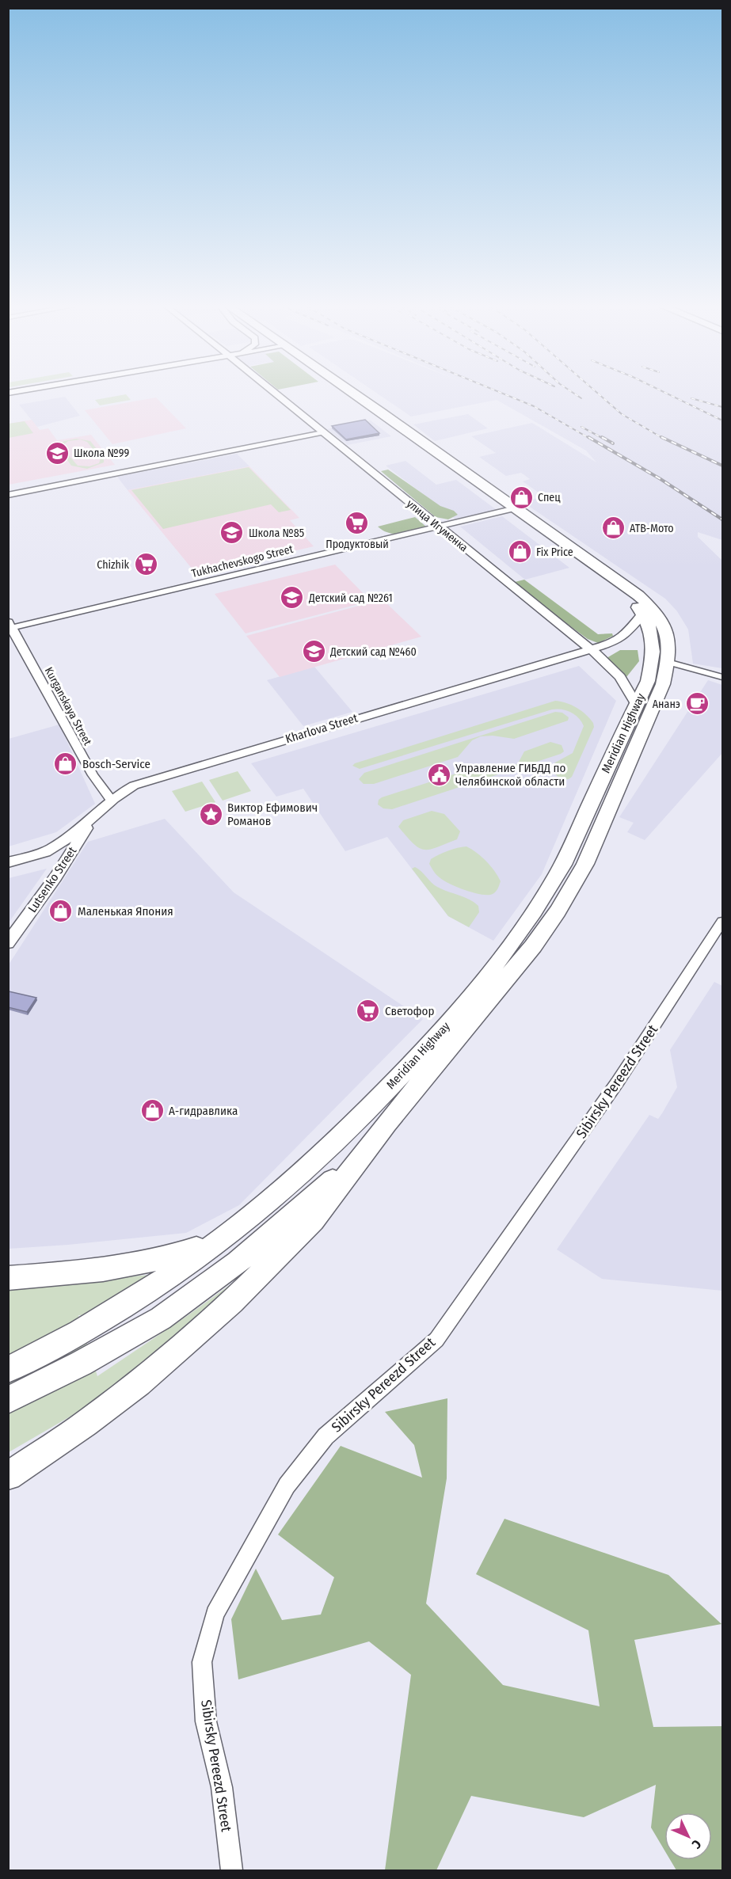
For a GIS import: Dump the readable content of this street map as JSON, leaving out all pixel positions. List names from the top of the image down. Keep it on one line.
{"streets":{"main road":["Meridian Highway"],"street":["улица Игуменка","Tukhachevskogo Street","Kurganskaya Street","Kharlova Street","Lutsenko Street","Sibirsky Pereezd Street"]},"crossings":[["улица Игуменка","Tukhachevskogo Street"],["улица Игуменка","Kharlova Street"],["улица Игуменка","Meridian Highway"],["Tukhachevskogo Street","Kurganskaya Street"],["Tukhachevskogo Street","Meridian Highway"],["Kurganskaya Street","Kharlova Street"],["Kharlova Street","Meridian Highway"],["Kharlova Street","Lutsenko Street"]],"places":{"school or university":["Школа №99","Школа №85","Детский сад №261","Детский сад №460"],"shop":["Спец","АТВ-Мото","Fix Price","Bosch-Service","Маленькая Япония","А-гидравлика"],"supermarket":["Продуктовый","Chizhik","Светофор"],"cafe":["Ананэ"],"public building":["Управление ГИБДД по Челябинской области"],"place":["Виктор Ефимович Романов"]},"north":"bottom right"}
